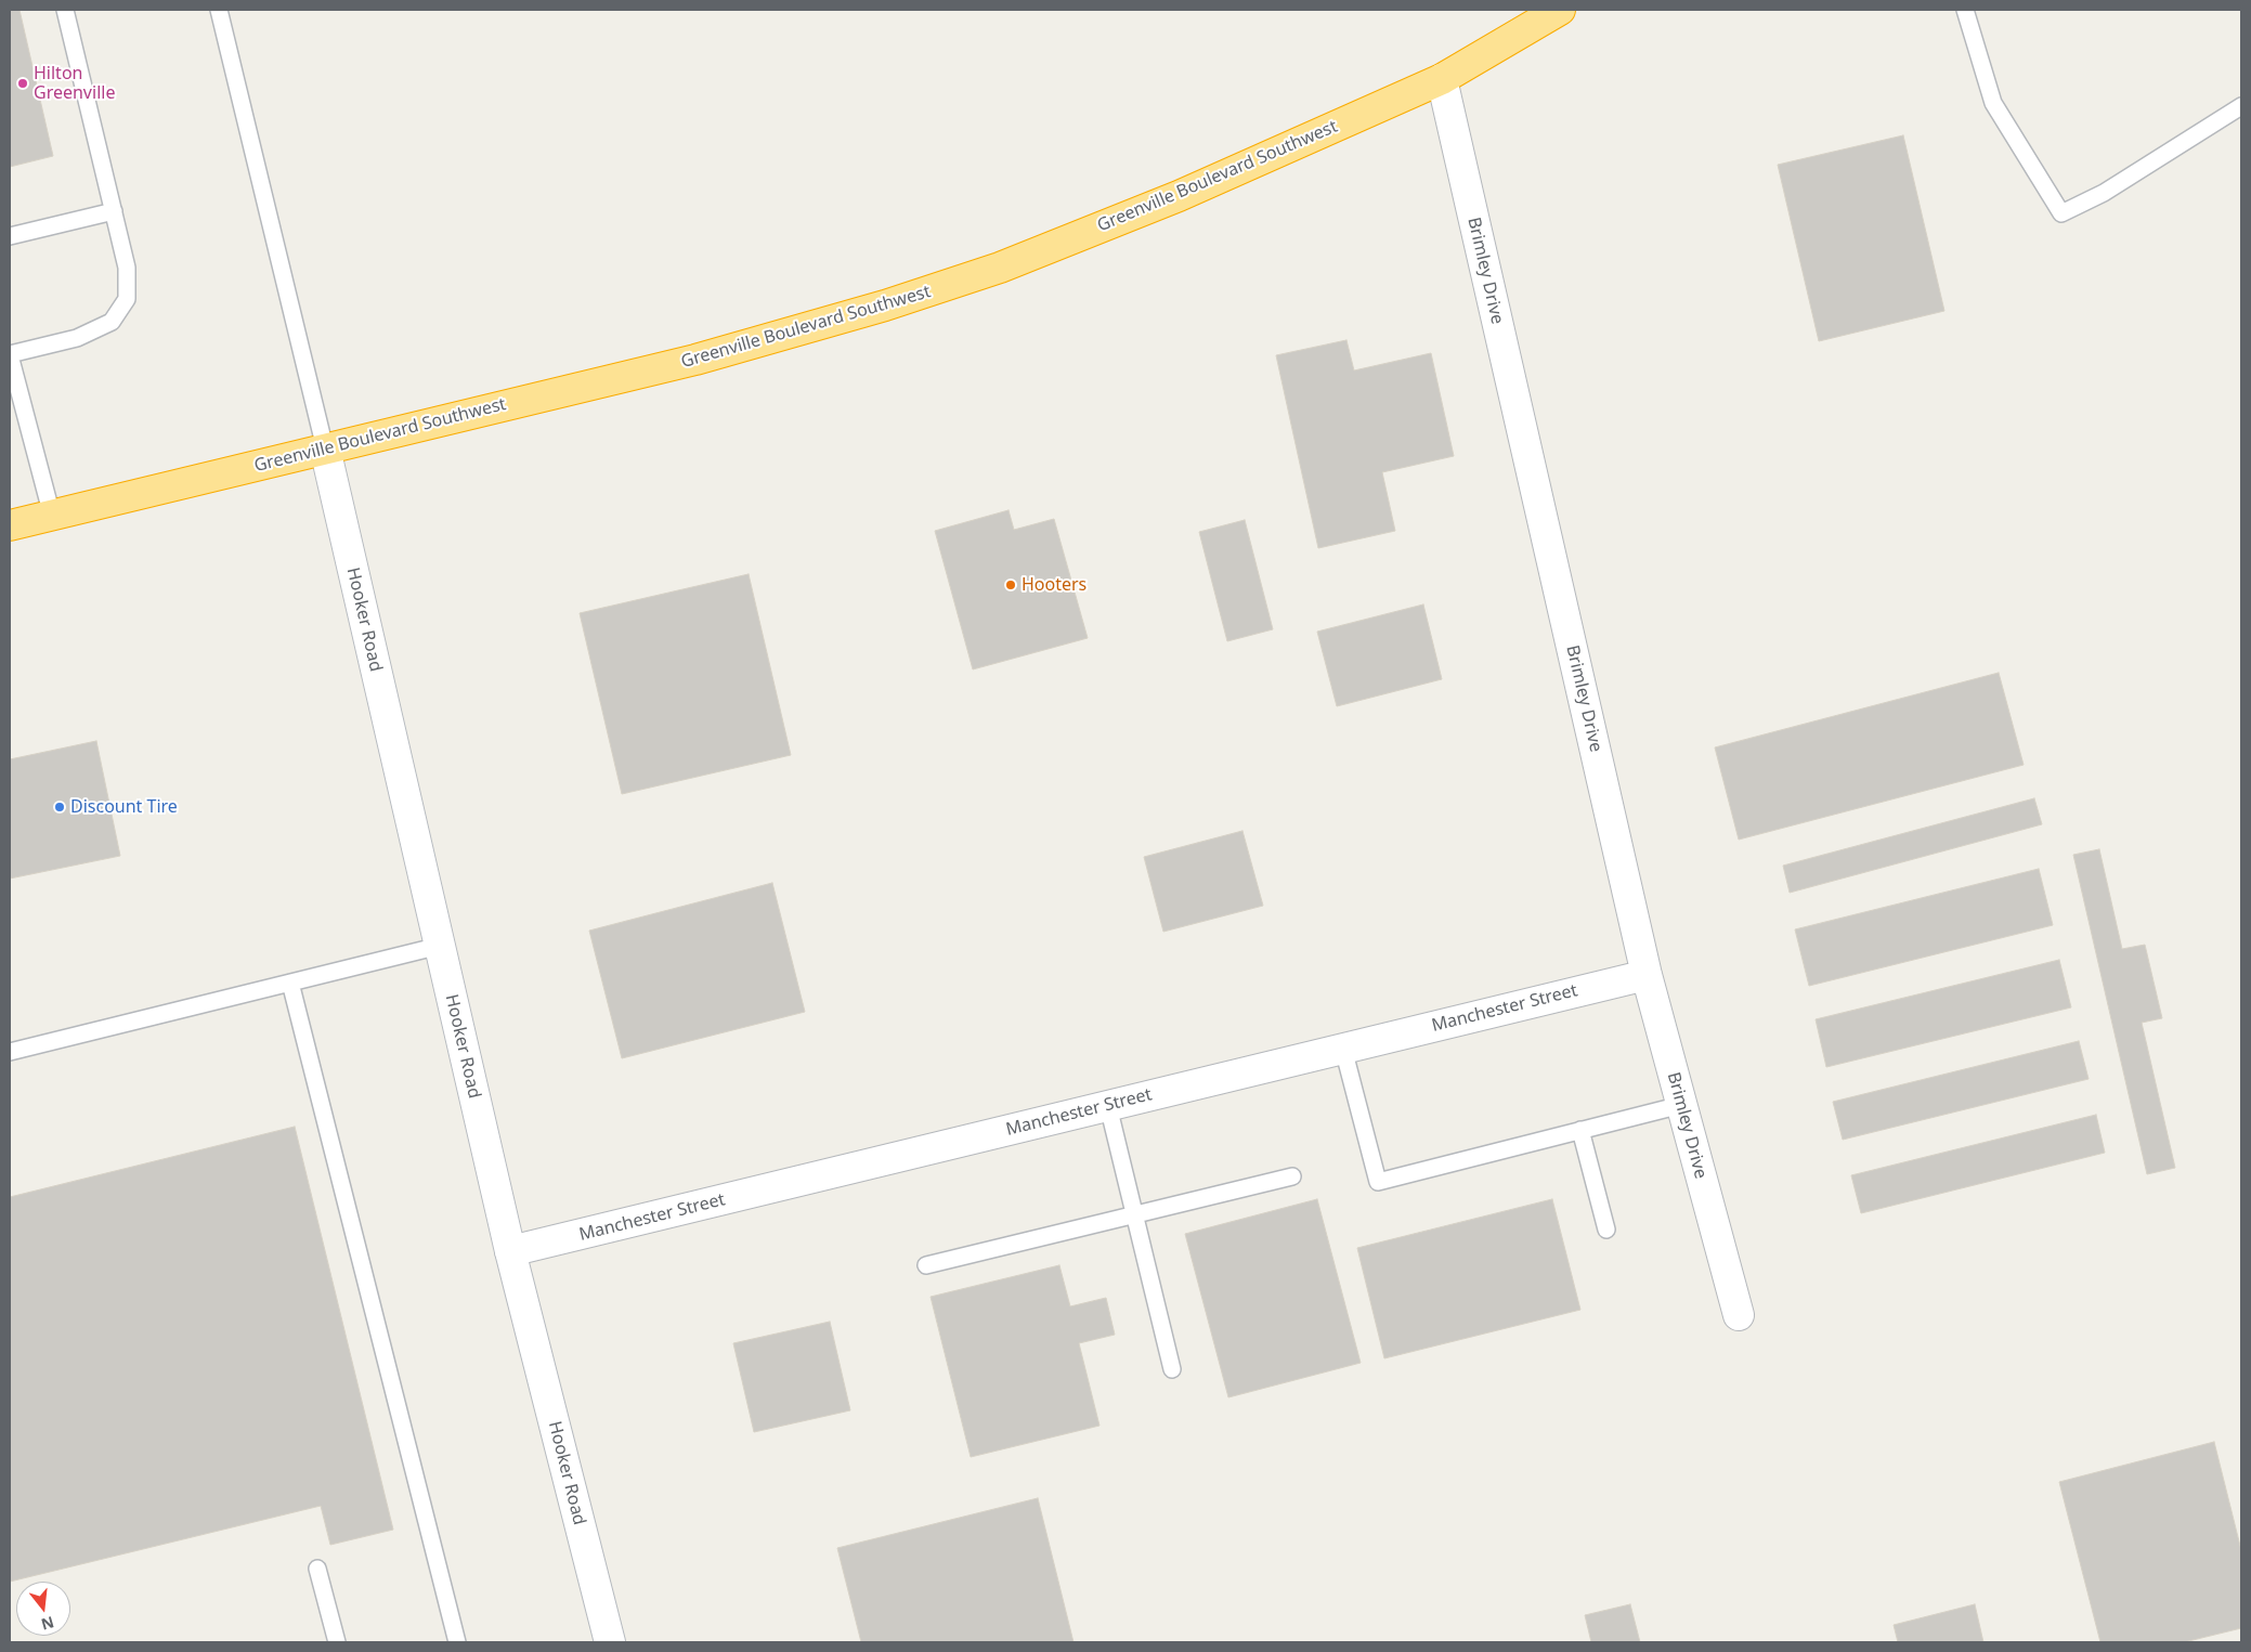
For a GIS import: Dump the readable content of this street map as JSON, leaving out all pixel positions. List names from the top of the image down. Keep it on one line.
{"streets":{"highway":["Greenville Boulevard Southwest"],"street":["Brimley Drive","Hooker Road","Manchester Street"]},"crossings":[["Greenville Boulevard Southwest","Brimley Drive"],["Greenville Boulevard Southwest","Hooker Road"],["Brimley Drive","Manchester Street"],["Hooker Road","Manchester Street"]],"places":["Hilton Greenville","Hooters","Discount Tire"],"north":"bottom"}
